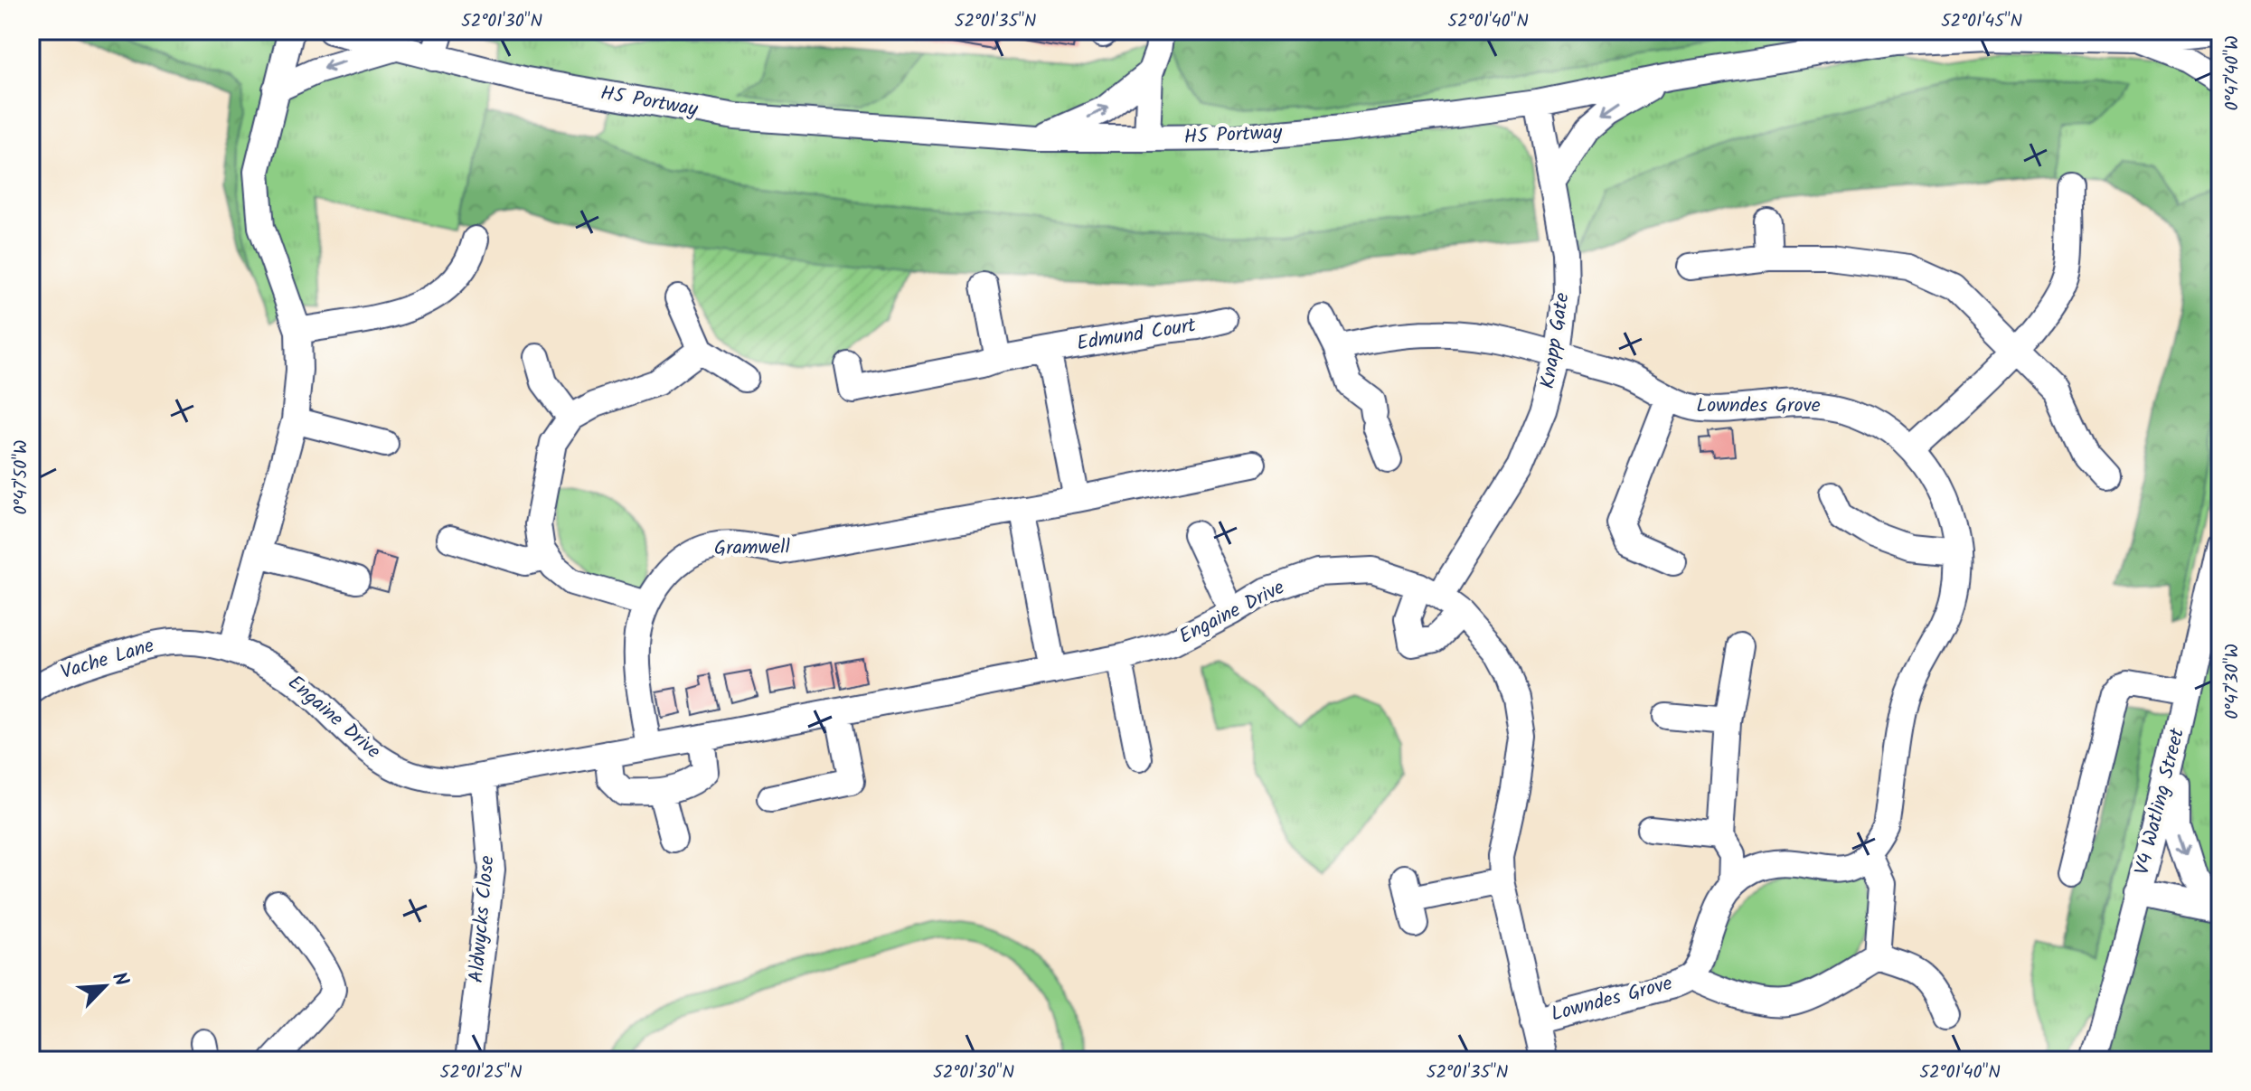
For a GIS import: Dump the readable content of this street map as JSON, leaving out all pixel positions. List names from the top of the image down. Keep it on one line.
{"streets":{"street":["H5 Portway","Edmund Court","Knapp Gate","Lowndes Grove","Gramwell","Engaine Drive","Vache Lane","V4 Watling Street","Aldwycks Close"]},"crossings":[["H5 Portway","Knapp Gate"],["Edmund Court","Gramwell"],["Knapp Gate","Lowndes Grove"],["Knapp Gate","Engaine Drive"],["Lowndes Grove","Engaine Drive"],["Gramwell","Engaine Drive"],["Engaine Drive","Vache Lane"],["Engaine Drive","Aldwycks Close"]],"north":"top right","coordinates":["52°01'30\"N","52°01'35\"N","52°01'40\"N","52°01'45\"N","0°47'40\"W","0°47'50\"W","0°47'30\"W","52°01'25\"N"]}
